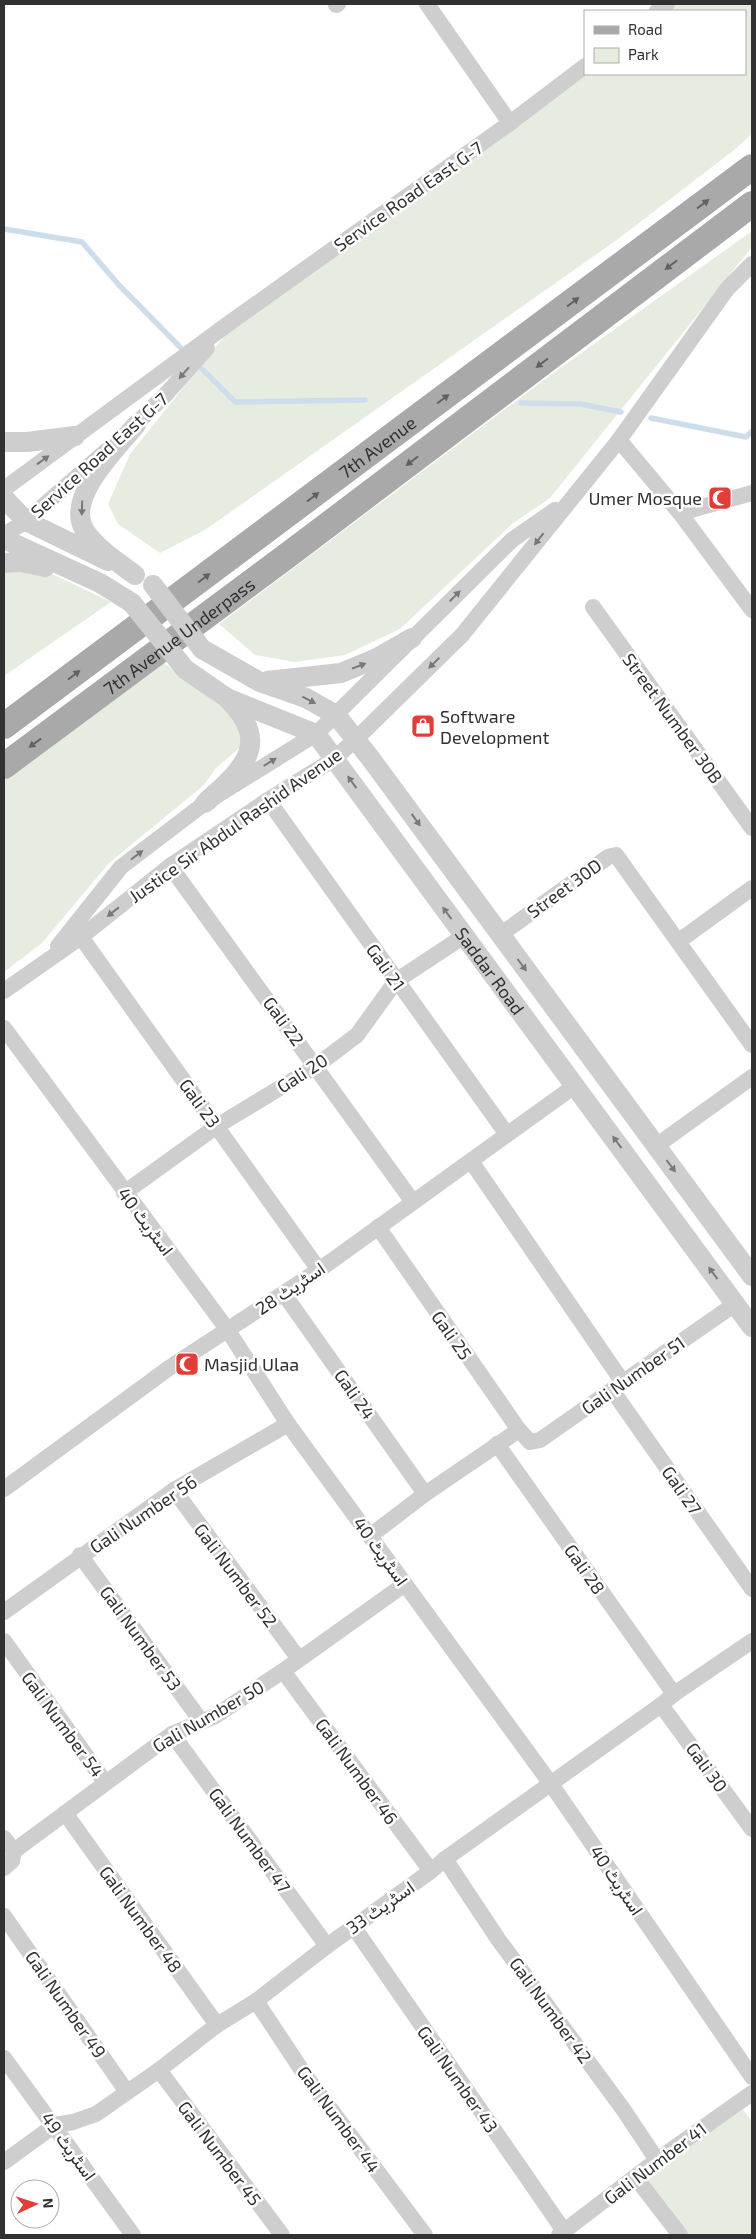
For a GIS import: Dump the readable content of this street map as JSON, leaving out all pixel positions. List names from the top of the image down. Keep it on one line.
{"streets":{"main road":["7th Avenue","7th Avenue Underpass"],"street":["Service Road East G-7","Street Number 30B","Justice Sir Abdul Rashid Avenue","Street 30D","Gali 21","Saddar Road","Gali 22","Gali 20","Gali 23","اسٹریٹ 40","اسٹریٹ 28","Gali 25","Gali Number 51","Gali 24","Gali 27","Gali Number 56","Gali 28","Gali Number 52","Gali Number 53","Gali Number 50","Gali Number 54","Gali 30","Gali Number 46","Gali Number 47","اسٹریٹ 33","Gali Number 48","Gali Number 49","Gali Number 42","Gali Number 43","Gali Number 44","اسٹریٹ 49","Gali Number 45","Gali Number 41"]},"crossings":[["7th Avenue","7th Avenue Underpass"],["Justice Sir Abdul Rashid Avenue","Gali 21"],["Justice Sir Abdul Rashid Avenue","Saddar Road"],["Justice Sir Abdul Rashid Avenue","Gali 22"],["Justice Sir Abdul Rashid Avenue","Gali 23"],["Street 30D","Saddar Road"],["Gali 21","Gali 20"],["Gali 21","اسٹریٹ 28"],["Saddar Road","Gali 20"],["Saddar Road","اسٹریٹ 28"],["Saddar Road","Gali Number 51"],["Gali 22","Gali 20"],["Gali 22","اسٹریٹ 28"],["Gali 20","Gali 23"],["Gali 20","اسٹریٹ 40"],["Gali 23","اسٹریٹ 28"],["اسٹریٹ 40","اسٹریٹ 28"],["اسٹریٹ 40","Gali Number 51"],["اسٹریٹ 40","Gali Number 56"],["اسٹریٹ 40","Gali Number 50"],["اسٹریٹ 40","اسٹریٹ 33"],["اسٹریٹ 28","Gali 25"],["اسٹریٹ 28","Gali 24"],["اسٹریٹ 28","Gali 27"],["Gali 25","Gali Number 51"],["Gali Number 51","Gali 24"],["Gali Number 51","Gali 27"],["Gali Number 51","Gali 28"],["Gali Number 56","Gali Number 52"],["Gali Number 56","Gali Number 53"],["Gali 28","اسٹریٹ 33"],["Gali Number 52","Gali Number 50"],["Gali Number 53","Gali Number 50"],["Gali Number 50","Gali Number 54"],["Gali Number 50","Gali Number 46"],["Gali Number 50","Gali Number 47"],["Gali Number 50","Gali Number 48"],["Gali 30","اسٹریٹ 33"],["Gali Number 46","اسٹریٹ 33"],["Gali Number 47","اسٹریٹ 33"],["اسٹریٹ 33","Gali Number 48"],["اسٹریٹ 33","Gali Number 49"],["اسٹریٹ 33","Gali Number 42"],["اسٹریٹ 33","Gali Number 43"],["اسٹریٹ 33","Gali Number 44"],["اسٹریٹ 33","اسٹریٹ 49"],["اسٹریٹ 33","Gali Number 45"],["Gali Number 42","Gali Number 41"],["Gali Number 43","Gali Number 41"]],"one_way":["7th Avenue Underpass"],"places":{"mosque":["Umer Mosque","Masjid Ulaa"],"shop":["Software Development"]},"legend":["Road","Park"],"north":"right"}
